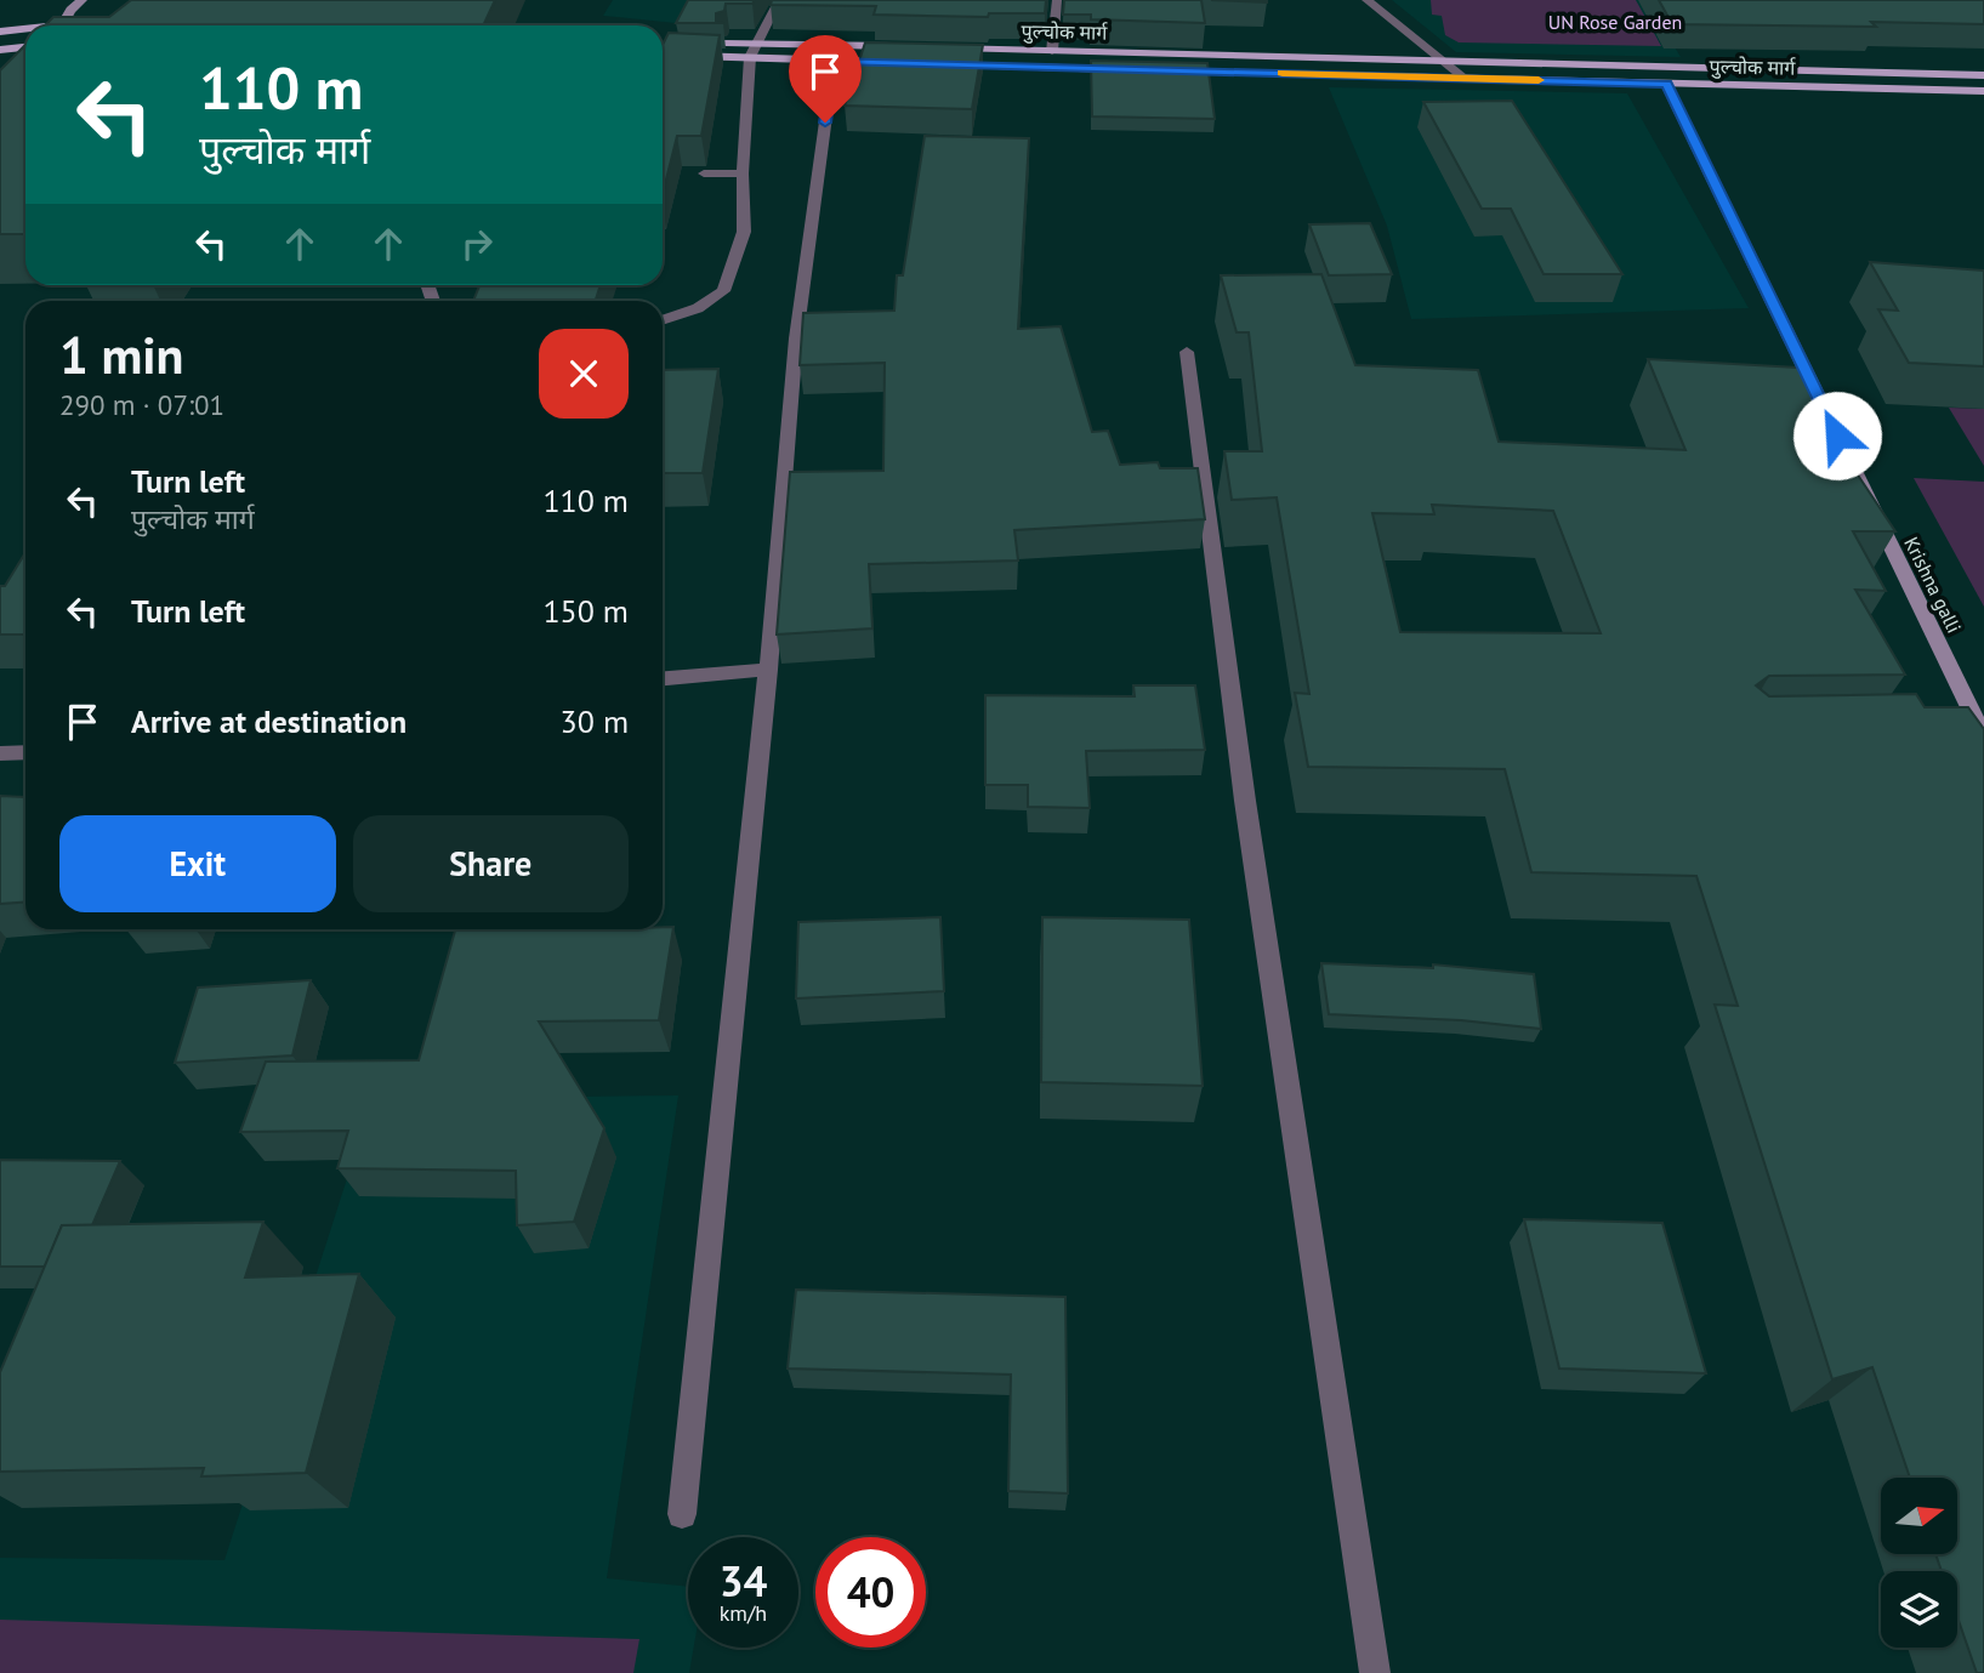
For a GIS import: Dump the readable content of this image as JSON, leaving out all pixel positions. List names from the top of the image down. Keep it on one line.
{"streets":{"main road":["पुल्चोक मार्ग"],"street":["Krishna galli"]},"crossings":[["पुल्चोक मार्ग","Krishna galli"]],"parks":["UN Rose Garden"],"north":"right","page":{"turn":["110 m","पुल्चोक मार्ग"],"heading":["1 min","290 m · 07:01"],"list":[{"name":"Turn left","note":"पुल्चोक मार्ग","value":"110 m"},{"name":"Turn left","value":"150 m"},{"name":"Arrive at destination","value":"30 m"}],"buttons":["Exit","Share"],"speed":"34 km/h","limit":"40"}}
